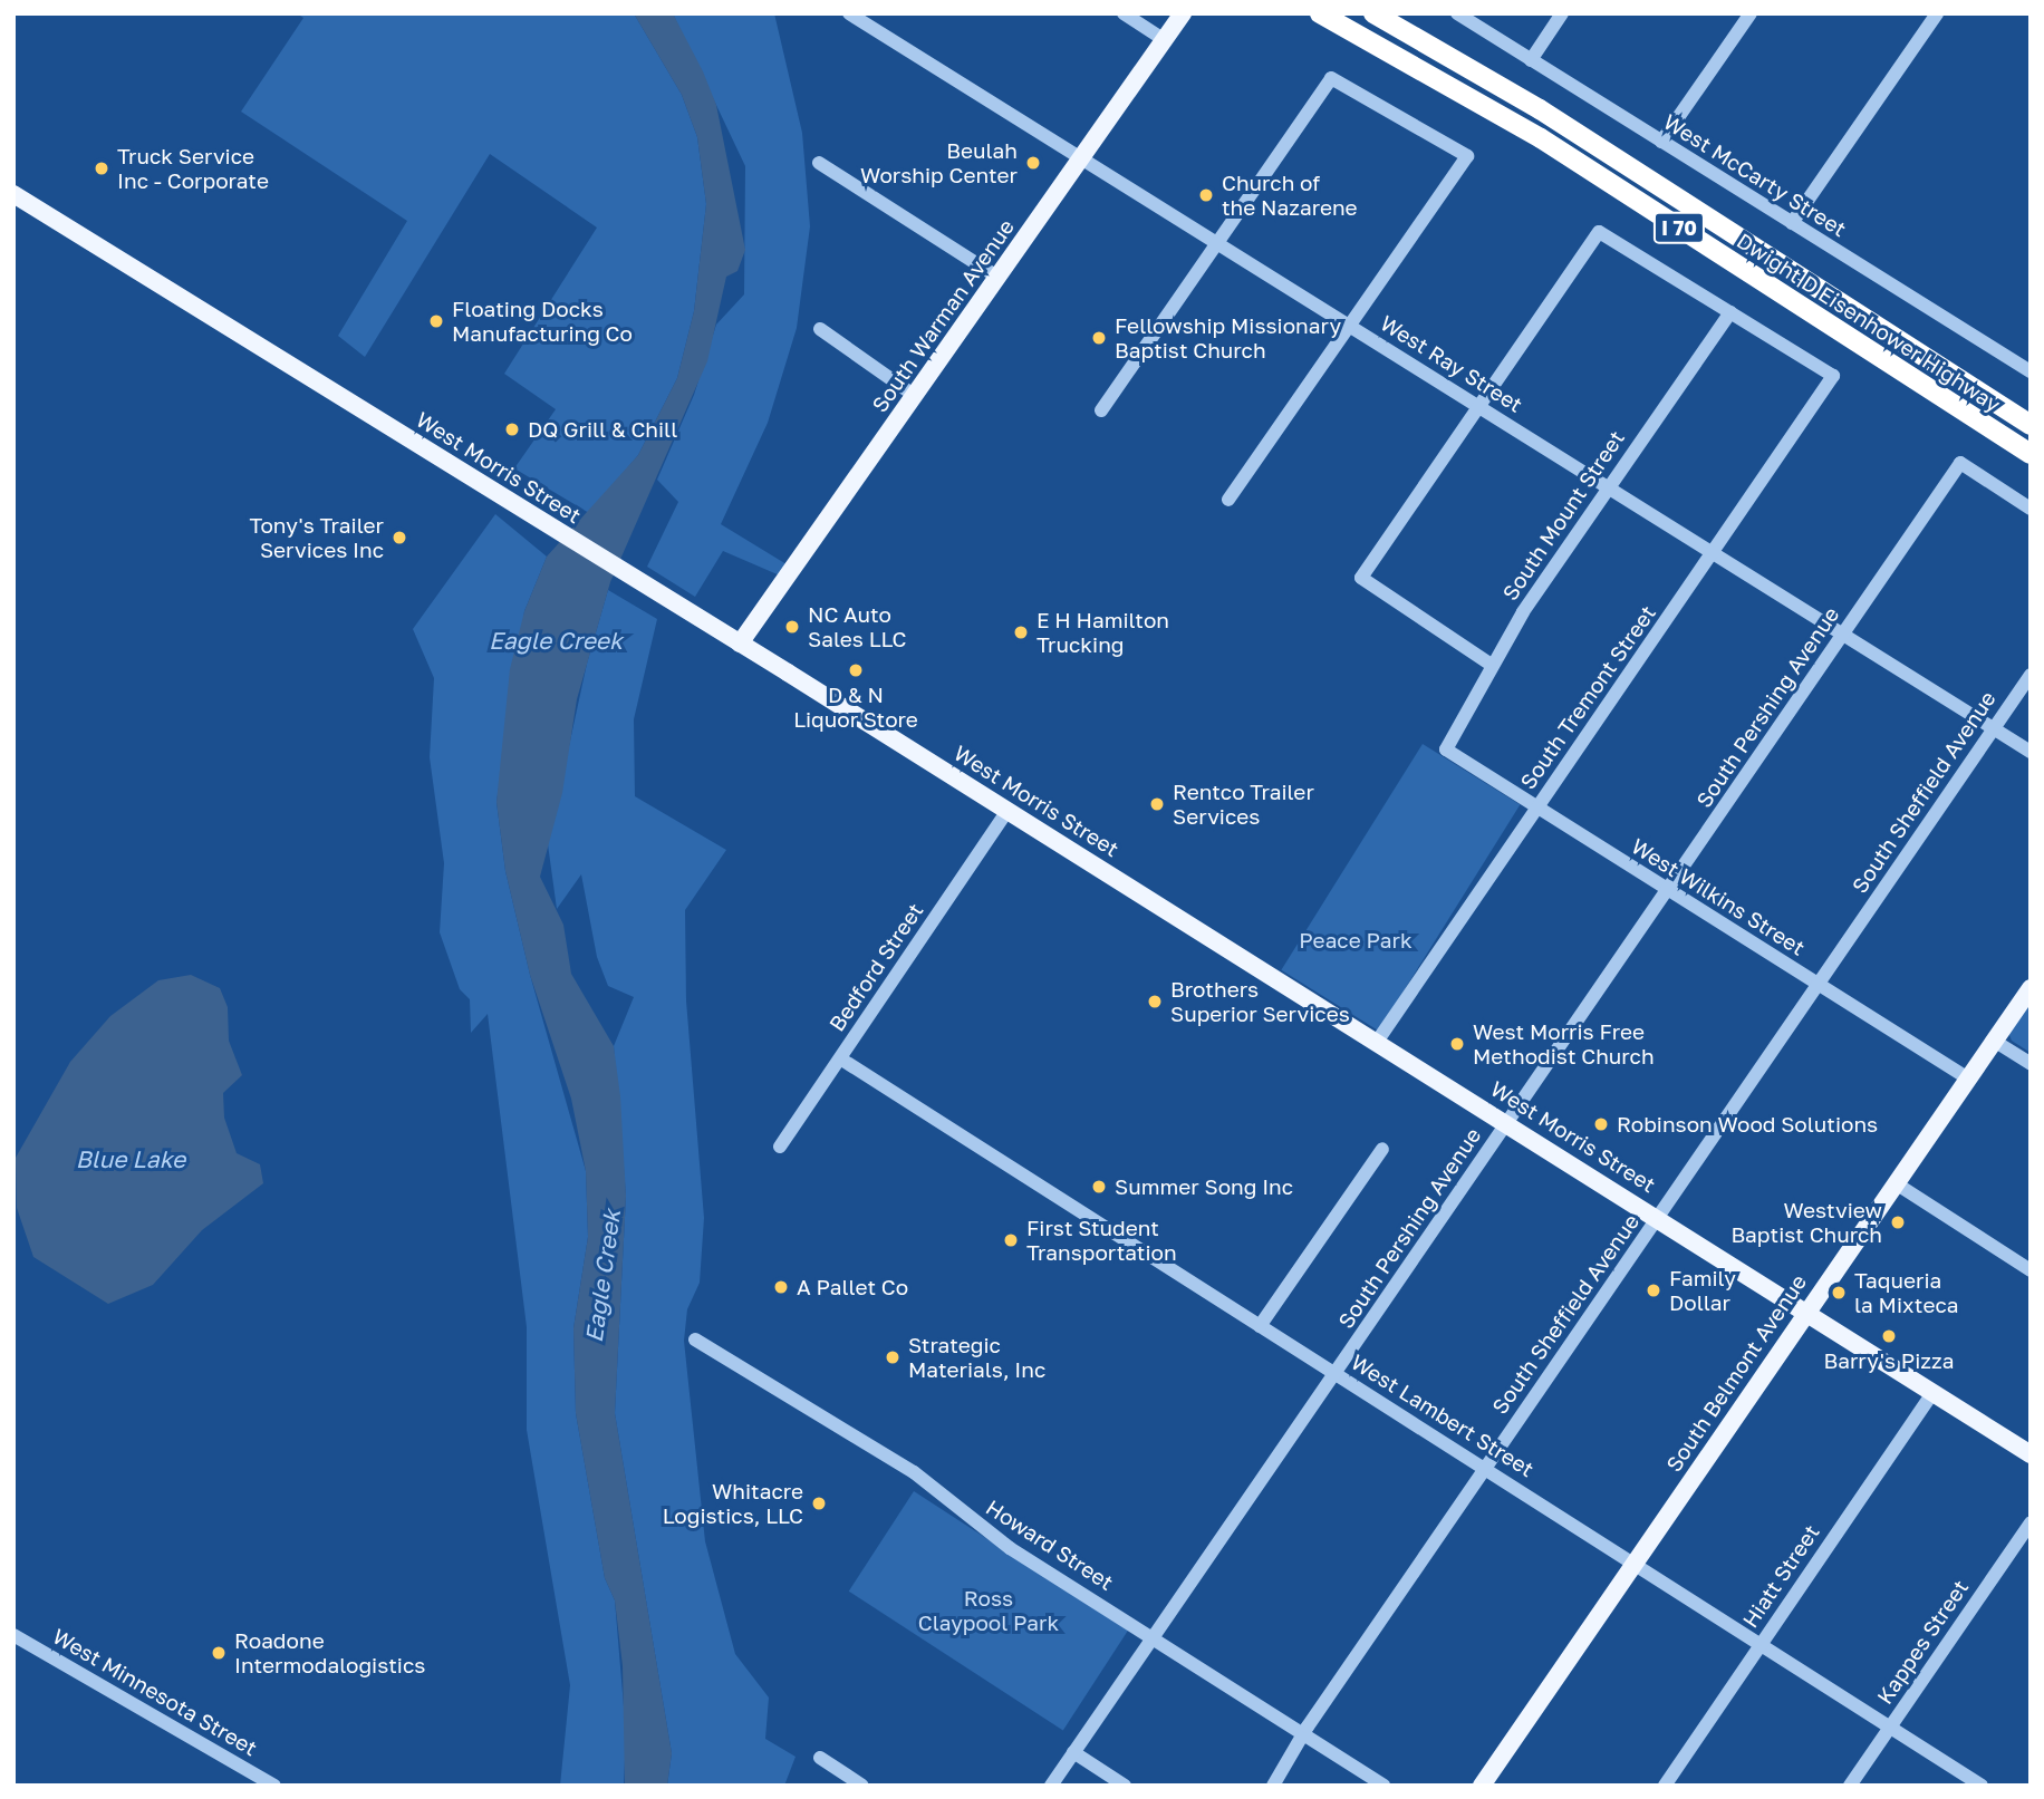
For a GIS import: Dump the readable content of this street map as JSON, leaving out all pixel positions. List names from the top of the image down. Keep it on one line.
{"streets":{"highway":["I 70","Dwight D Eisenhower Highway"],"main road":["South Warman Avenue","West Morris Street","South Belmont Avenue"],"street":["West McCarty Street","West Ray Street","South Mount Street","South Tremont Street","South Pershing Avenue","South Sheffield Avenue","West Wilkins Street","Bedford Street","West Lambert Street","Howard Street","Hiatt Street","Kappes Street","West Minnesota Street"]},"crossings":[["South Warman Avenue","West Ray Street"],["South Warman Avenue","West Morris Street"],["West Ray Street","South Mount Street"],["West Ray Street","South Tremont Street"],["West Ray Street","South Pershing Avenue"],["West Ray Street","South Sheffield Avenue"],["West Morris Street","South Tremont Street"],["West Morris Street","South Pershing Avenue"],["West Morris Street","South Sheffield Avenue"],["West Morris Street","Bedford Street"],["West Morris Street","South Belmont Avenue"],["West Morris Street","Hiatt Street"],["South Mount Street","South Tremont Street"],["South Mount Street","West Wilkins Street"],["South Tremont Street","West Wilkins Street"],["South Pershing Avenue","West Wilkins Street"],["South Pershing Avenue","West Lambert Street"],["South Pershing Avenue","Howard Street"],["South Sheffield Avenue","West Wilkins Street"],["South Sheffield Avenue","West Lambert Street"],["South Sheffield Avenue","Howard Street"],["West Wilkins Street","South Belmont Avenue"],["Bedford Street","West Lambert Street"],["South Belmont Avenue","West Lambert Street"],["West Lambert Street","Hiatt Street"],["West Lambert Street","Kappes Street"]],"water":["Eagle Creek","Blue Lake"],"parks":["Peace Park","Ross Claypool Park"],"places":["Beulah Worship Center","Truck Service Inc - Corporate","Church of the Nazarene","Floating Docks Manufacturing Co","Fellowship Missionary Baptist Church","DQ Grill & Chill","Tony's Trailer Services Inc","NC Auto Sales LLC","E H Hamilton Trucking","D & N Liquor Store","Rentco Trailer Services","Brothers Superior Services","West Morris Free Methodist Church","Robinson Wood Solutions","Summer Song Inc","Westview Baptist Church","First Student Transportation","A Pallet Co","Family Dollar","Taqueria la Mixteca","Barry's Pizza","Strategic Materials, Inc","Whitacre Logistics, LLC","Roadone Intermodalogistics"]}
